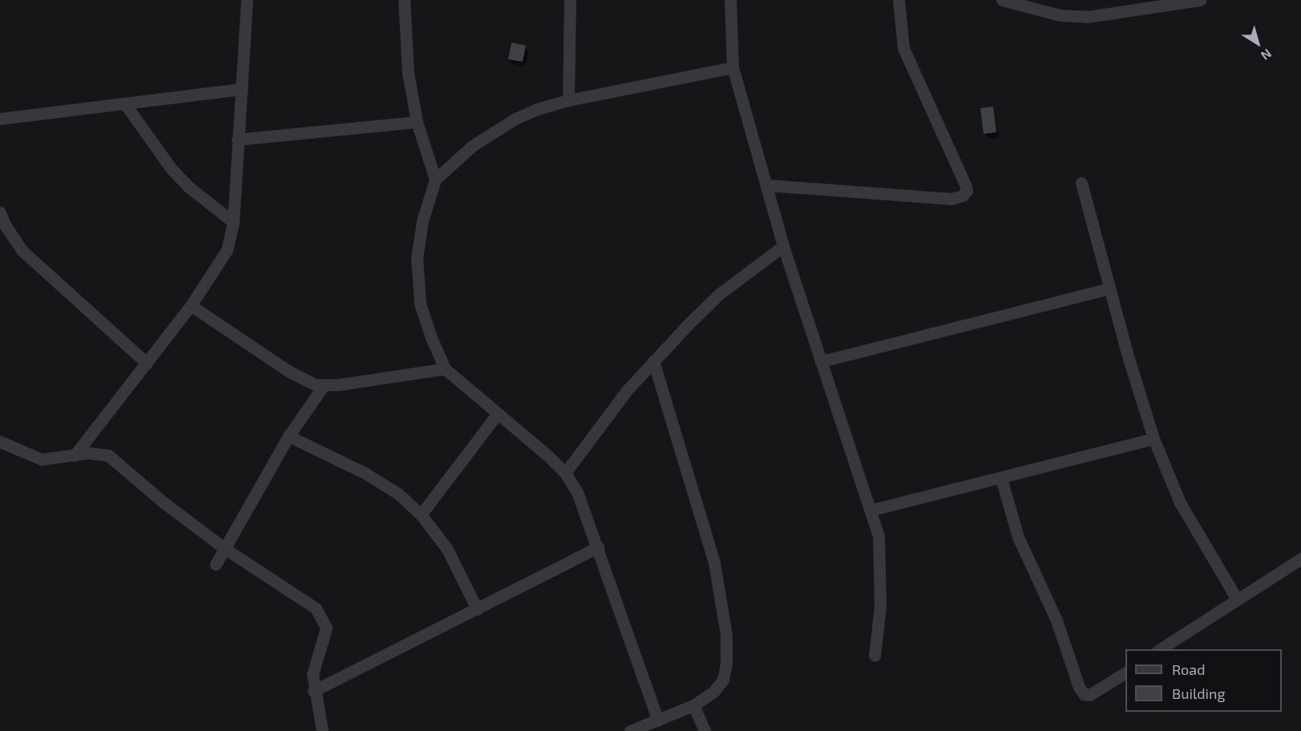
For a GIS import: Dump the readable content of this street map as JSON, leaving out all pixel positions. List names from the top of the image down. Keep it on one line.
{"legend":["Road","Building"],"north":"bottom right"}
